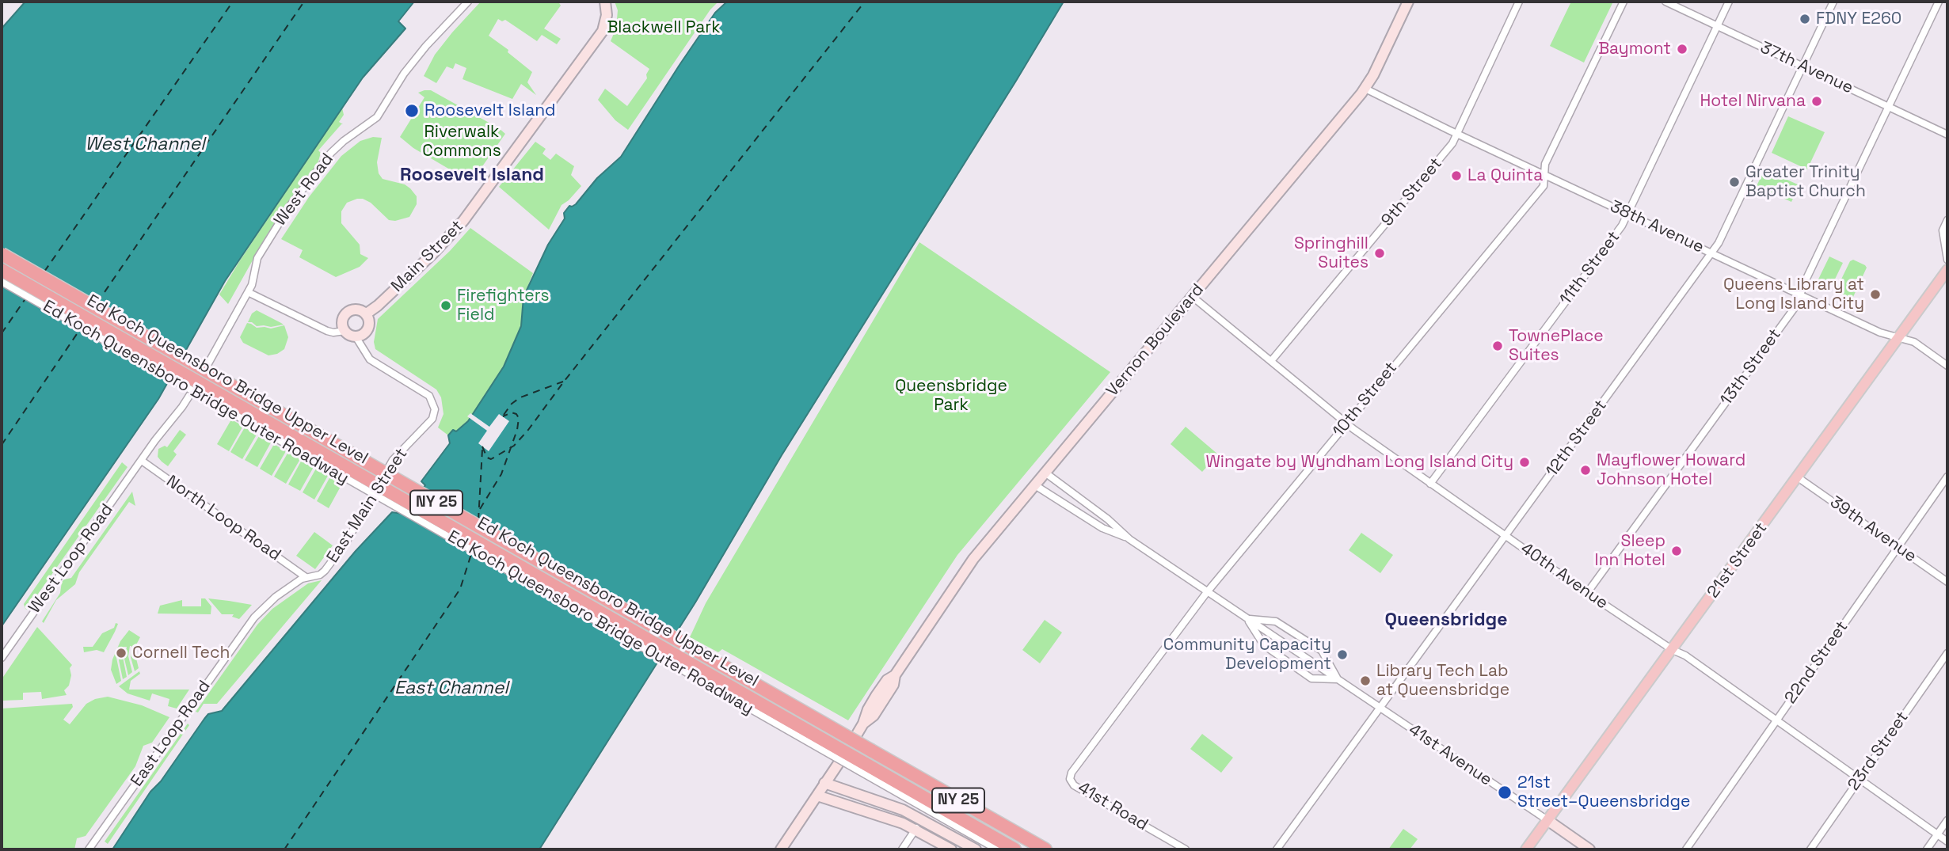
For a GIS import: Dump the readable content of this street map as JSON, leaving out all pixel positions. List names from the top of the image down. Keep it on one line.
{"streets":{"highway":["Ed Koch Queensboro Bridge Upper Level","NY 25"],"main road":["Main Street","Vernon Boulevard","21st Street","41st Avenue"],"street":["37th Avenue","West Road","9th Street","38th Avenue","11th Street","13th Street","Ed Koch Queensboro Bridge Outer Roadway","10th Street","12th Street","East Main Street","North Loop Road","39th Avenue","West Loop Road","40th Avenue","22nd Street","East Loop Road","23rd Street","41st Road"]},"crossings":[["37th Avenue","11th Street"],["37th Avenue","13th Street"],["37th Avenue","12th Street"],["West Road","North Loop Road"],["West Road","West Loop Road"],["9th Street","38th Avenue"],["9th Street","40th Avenue"],["38th Avenue","11th Street"],["38th Avenue","Vernon Boulevard"],["38th Avenue","13th Street"],["38th Avenue","10th Street"],["38th Avenue","12th Street"],["38th Avenue","21st Street"],["Main Street","East Main Street"],["11th Street","40th Avenue"],["Vernon Boulevard","40th Avenue"],["Vernon Boulevard","41st Avenue"],["13th Street","40th Avenue"],["Ed Koch Queensboro Bridge Upper Level","NY 25"],["10th Street","40th Avenue"],["10th Street","41st Avenue"],["10th Street","41st Road"],["12th Street","40th Avenue"],["12th Street","41st Avenue"],["East Main Street","North Loop Road"],["East Main Street","East Loop Road"],["North Loop Road","West Loop Road"],["North Loop Road","East Loop Road"],["39th Avenue","21st Street"],["39th Avenue","22nd Street"],["21st Street","40th Avenue"],["21st Street","41st Avenue"],["40th Avenue","22nd Street"],["40th Avenue","23rd Street"]],"districts":["Roosevelt Island","Queensbridge"],"water":["West Channel","East Channel"],"parks":["Blackwell Park","Riverwalk Commons","Queensbridge Park"],"places":["FDNY E260","Baymont","Hotel Nirvana","Roosevelt Island","La Quinta","Greater Trinity Baptist Church","Springhill Suites","Queens Library at Long Island City","Firefighters Field","TownePlace Suites","Wingate by Wyndham Long Island City","Mayflower Howard Johnson Hotel","Sleep Inn Hotel","Cornell Tech","Community Capacity Development","Library Tech Lab at Queensbridge","21st Street–Queensbridge"]}
